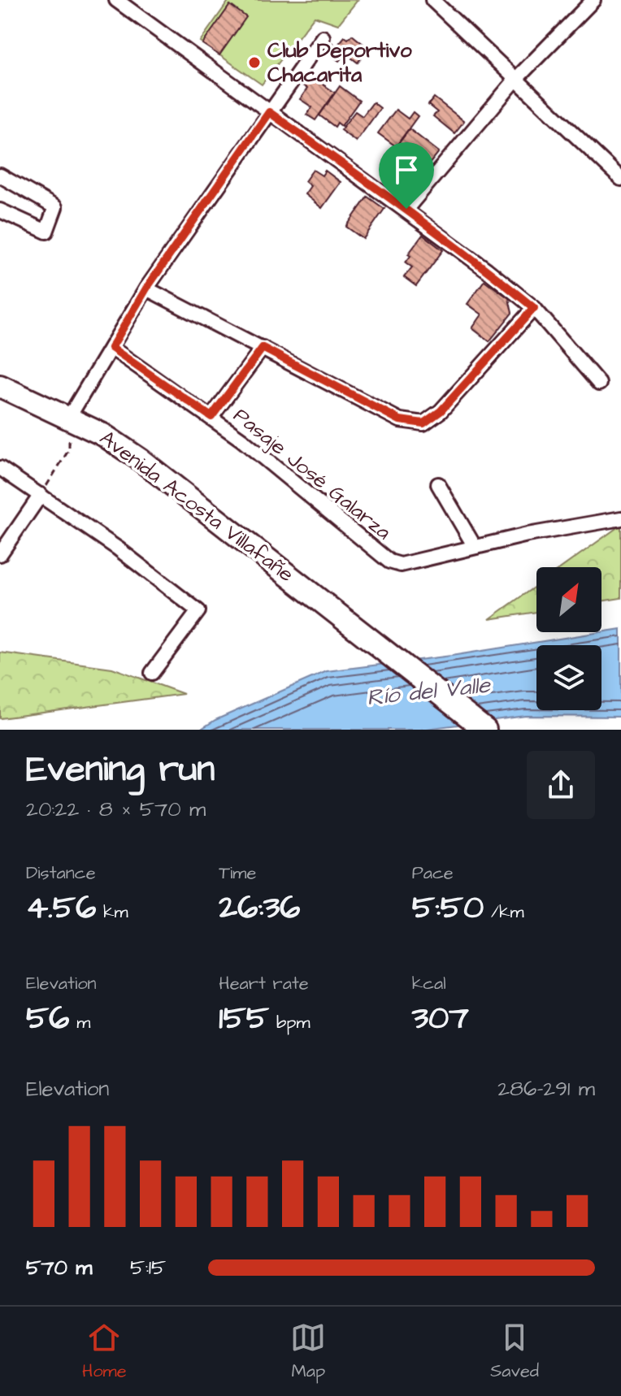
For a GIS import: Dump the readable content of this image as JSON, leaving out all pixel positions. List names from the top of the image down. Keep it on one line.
{"streets":{"main road":["Avenida Acosta Villafañe"],"street":["Pasaje José Galarza"]},"water":["Río del Valle"],"places":["Club Deportivo Chacarita"],"north":"top right","page":{"heading":["Evening run","20:22 · 8 × 570 m"],"stats":[["Distance","4.56 km"],["Time","26:36"],["Pace","5:50 /km"],["Elevation","56 m"],["Heart rate","155 bpm"],["kcal","307"]],"chart":["Elevation","286–291 m"],"list":[{"name":"570 m","note":"5:15"}],"tabs":["Home","Map","Saved"]}}
